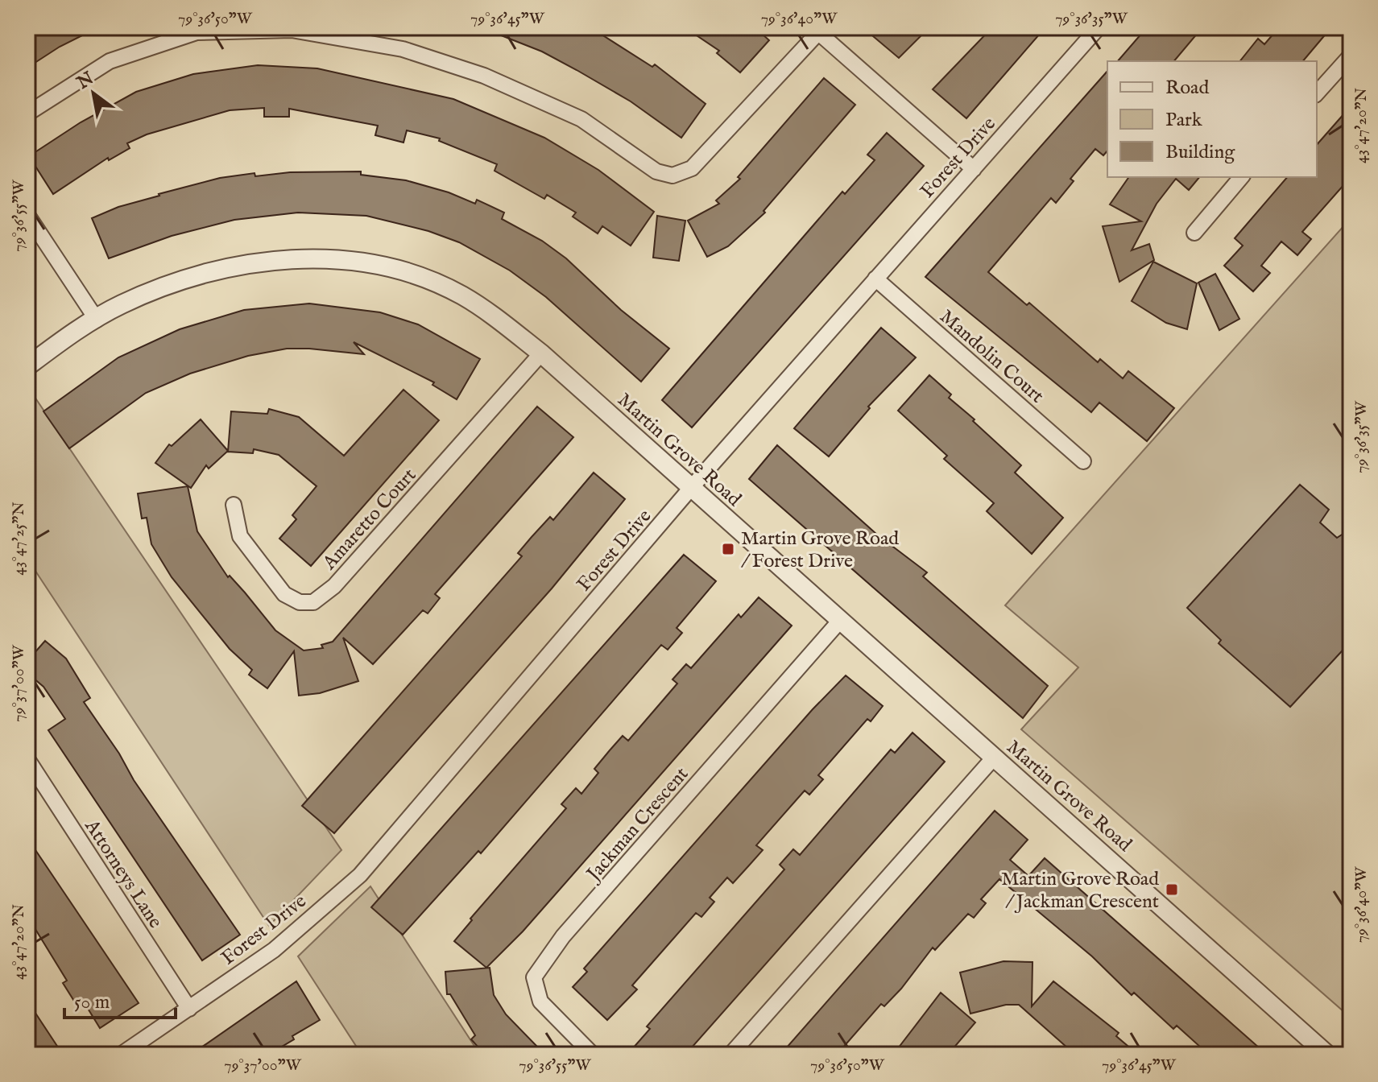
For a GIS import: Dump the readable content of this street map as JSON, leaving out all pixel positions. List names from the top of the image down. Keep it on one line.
{"streets":{"street":["Forest Drive","Mandolin Court","Martin Grove Road","Amaretto Court","Jackman Crescent","Attorneys Lane"]},"crossings":[["Forest Drive","Mandolin Court"],["Forest Drive","Martin Grove Road"],["Forest Drive","Attorneys Lane"],["Martin Grove Road","Amaretto Court"],["Martin Grove Road","Jackman Crescent"]],"places":{"transit":["Martin Grove Road / Forest Drive","Martin Grove Road / Jackman Crescent"]},"legend":["Road","Park","Building"],"scale_bar":"50 m","north":"top left","coordinates":["79°36'50\"W","79°36'45\"W","79°36'40\"W","79°36'35\"W","43°47'20\"N","79°36'55\"W","43°47'25\"N","79°37'00\"W"]}
